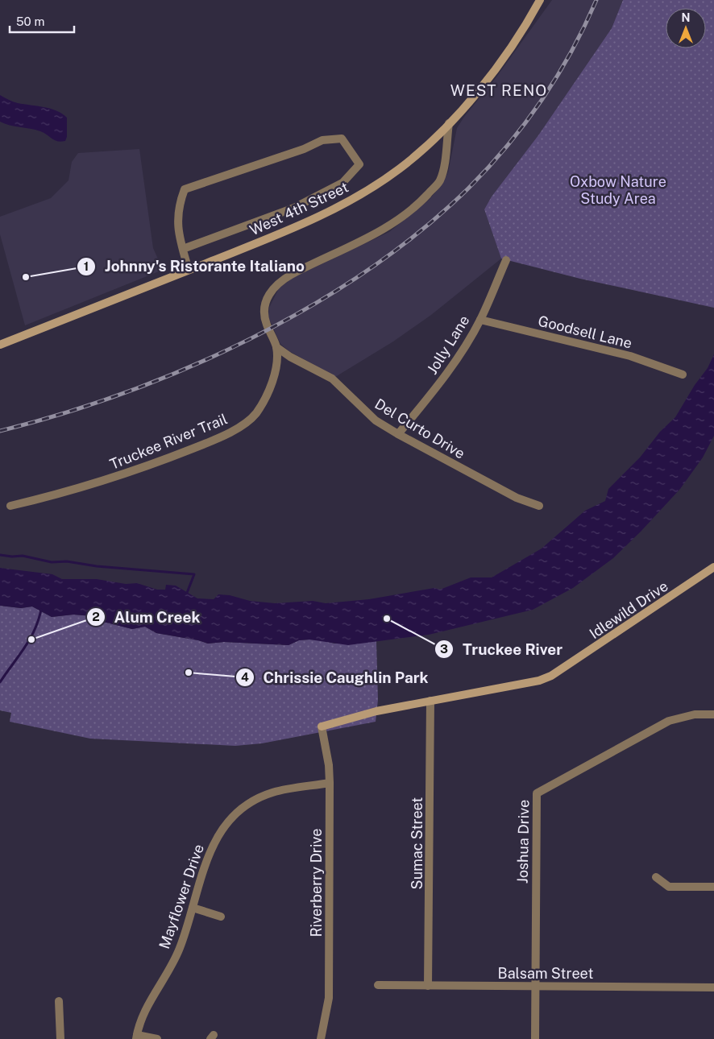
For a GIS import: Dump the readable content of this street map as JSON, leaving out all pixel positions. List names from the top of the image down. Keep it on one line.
{"streets":{"main road":["West 4th Street","Idlewild Drive"],"street":["Goodsell Lane","Jolly Lane","Del Curto Drive","Truckee River Trail","Joshua Drive","Sumac Street","Riverberry Drive","Mayflower Drive","Balsam Street"]},"crossings":[["West 4th Street","Truckee River Trail"],["Goodsell Lane","Jolly Lane"],["Jolly Lane","Del Curto Drive"],["Del Curto Drive","Truckee River Trail"],["Idlewild Drive","Sumac Street"],["Idlewild Drive","Riverberry Drive"],["Joshua Drive","Balsam Street"],["Sumac Street","Balsam Street"],["Riverberry Drive","Mayflower Drive"]],"districts":["WEST RENO"],"parks":["Oxbow Nature Study Area"],"places":["Johnny's Ristorante Italiano","Truckee River","Alum Creek","Chrissie Caughlin Park"],"scale_bar":"50 m","north":"top"}
